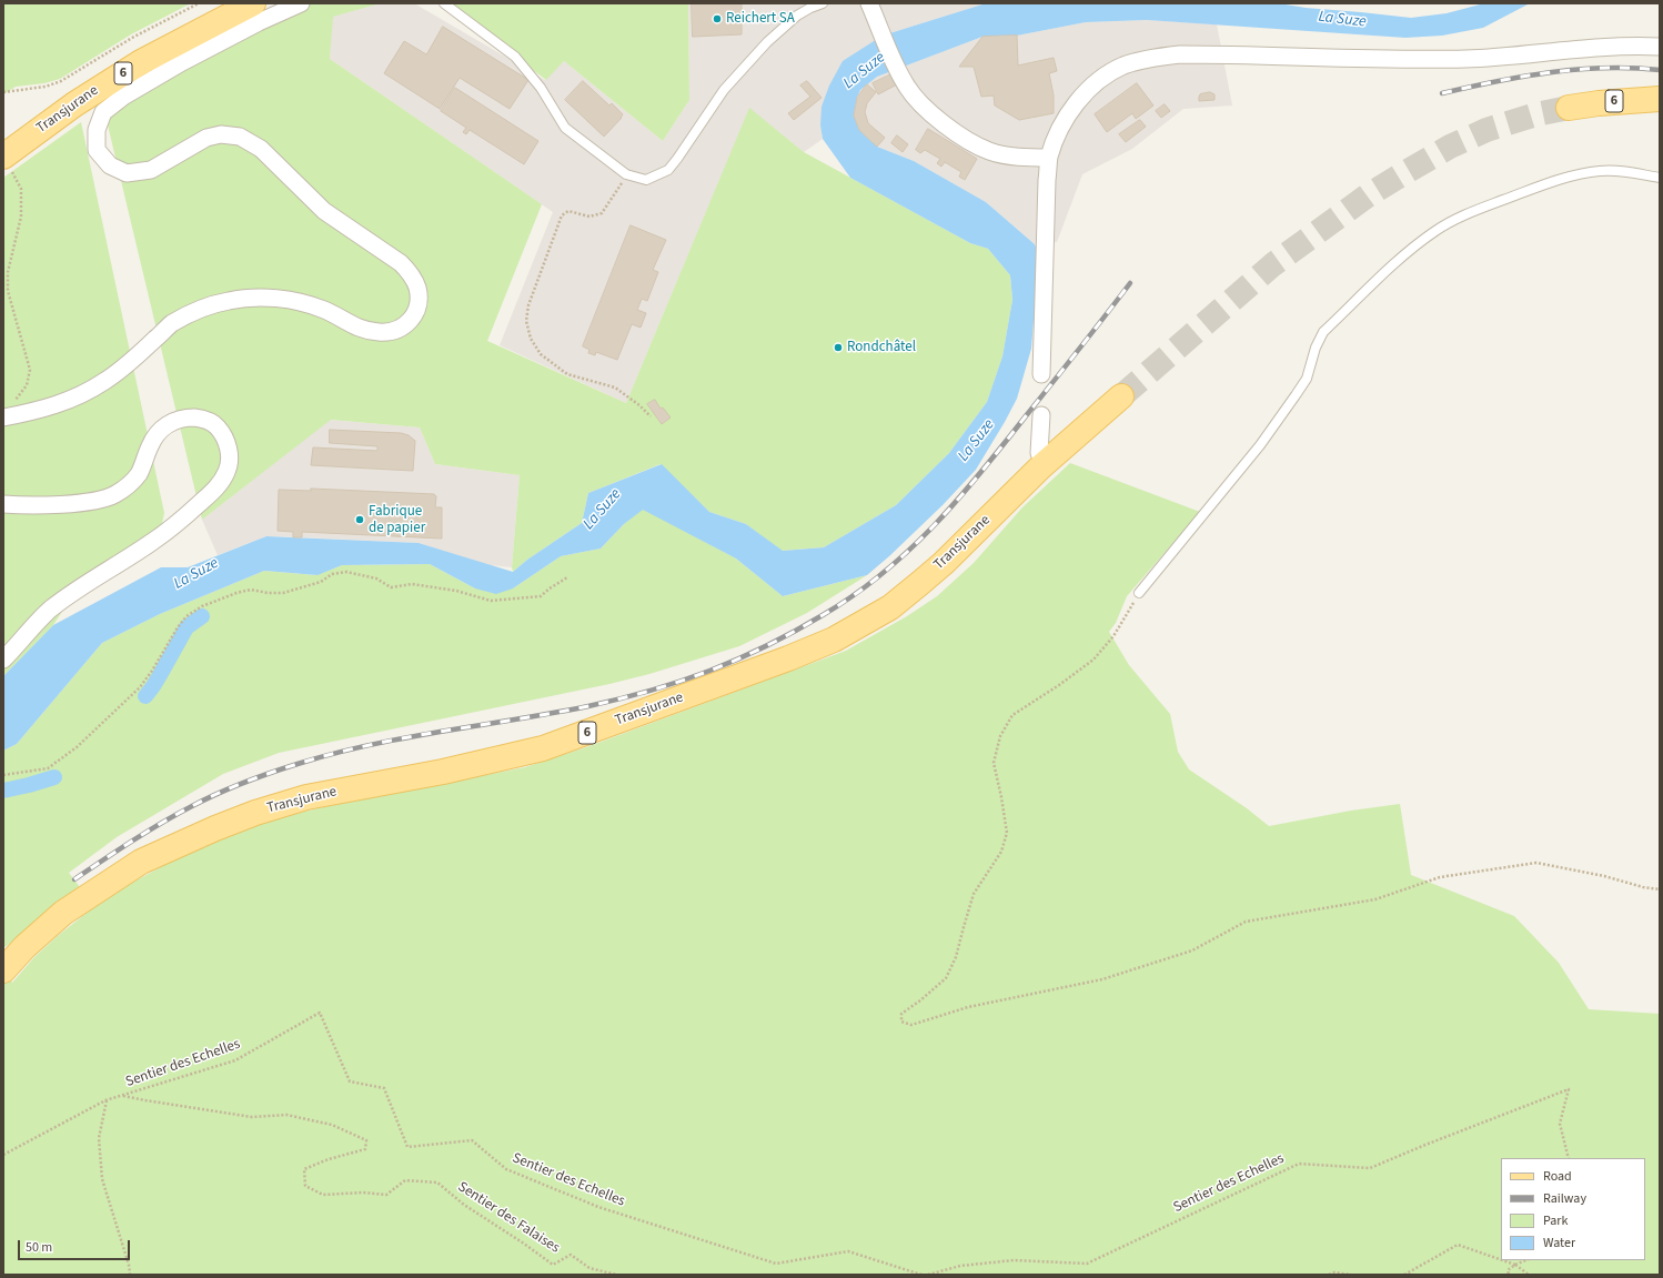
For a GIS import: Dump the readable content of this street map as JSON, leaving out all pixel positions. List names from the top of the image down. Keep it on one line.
{"streets":{"main road":["6","Transjurane"],"path":["Sentier des Echelles","Sentier des Falaises"]},"crossings":[["Sentier des Echelles","Sentier des Falaises"]],"water":["La Suze"],"places":["Reichert SA","Rondchâtel","Fabrique de papier"],"legend":["Road","Railway","Park","Water"],"scale_bar":"50 m"}
